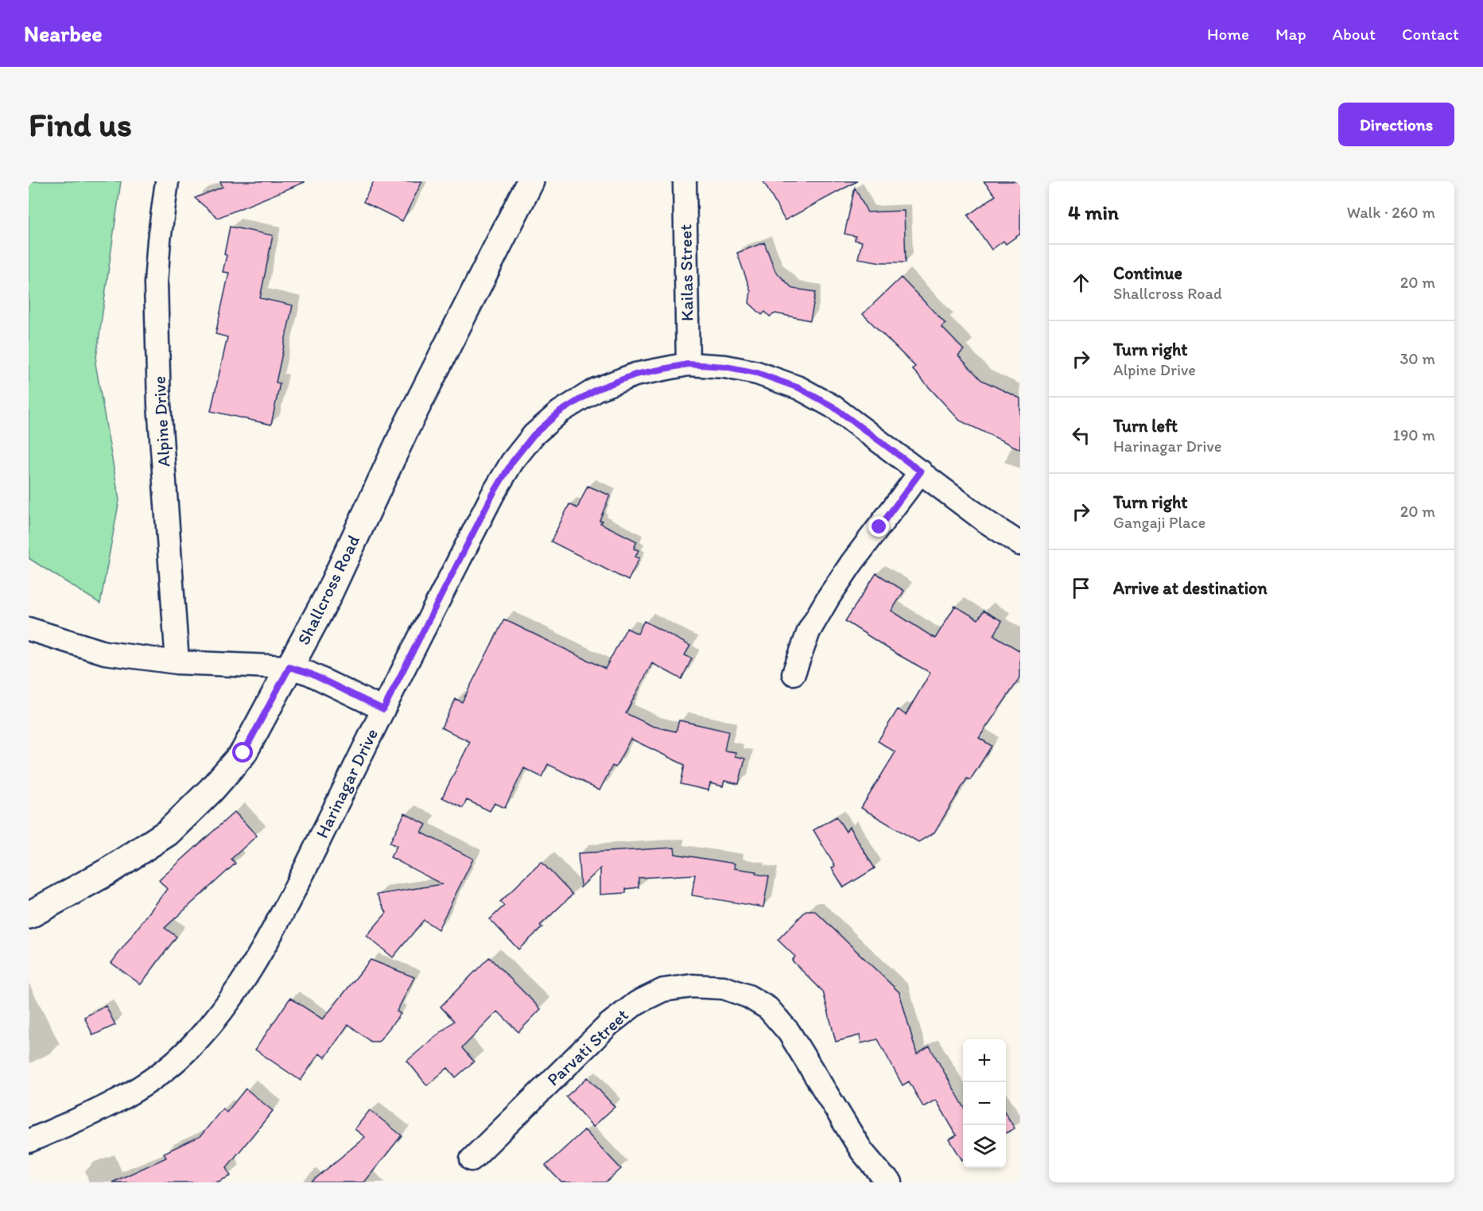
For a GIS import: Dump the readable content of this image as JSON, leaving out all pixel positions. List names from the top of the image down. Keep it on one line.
{"streets":{"street":["Kailas Street","Alpine Drive","Shallcross Road","Harinagar Drive","Parvati Street"]},"crossings":[["Kailas Street","Harinagar Drive"]],"page":{"header":"Nearbee","nav":["Home","Map","About","Contact"],"buttons":"Directions","title":"Find us","heading":["4 min","Walk · 260 m"],"list":[["Continue","Shallcross Road","20 m"],["Turn right","Alpine Drive","30 m"],["Turn left","Harinagar Drive","190 m"],["Turn right","Gangaji Place","20 m"],"Arrive at destination"],"map_buttons":["+","−"]}}
